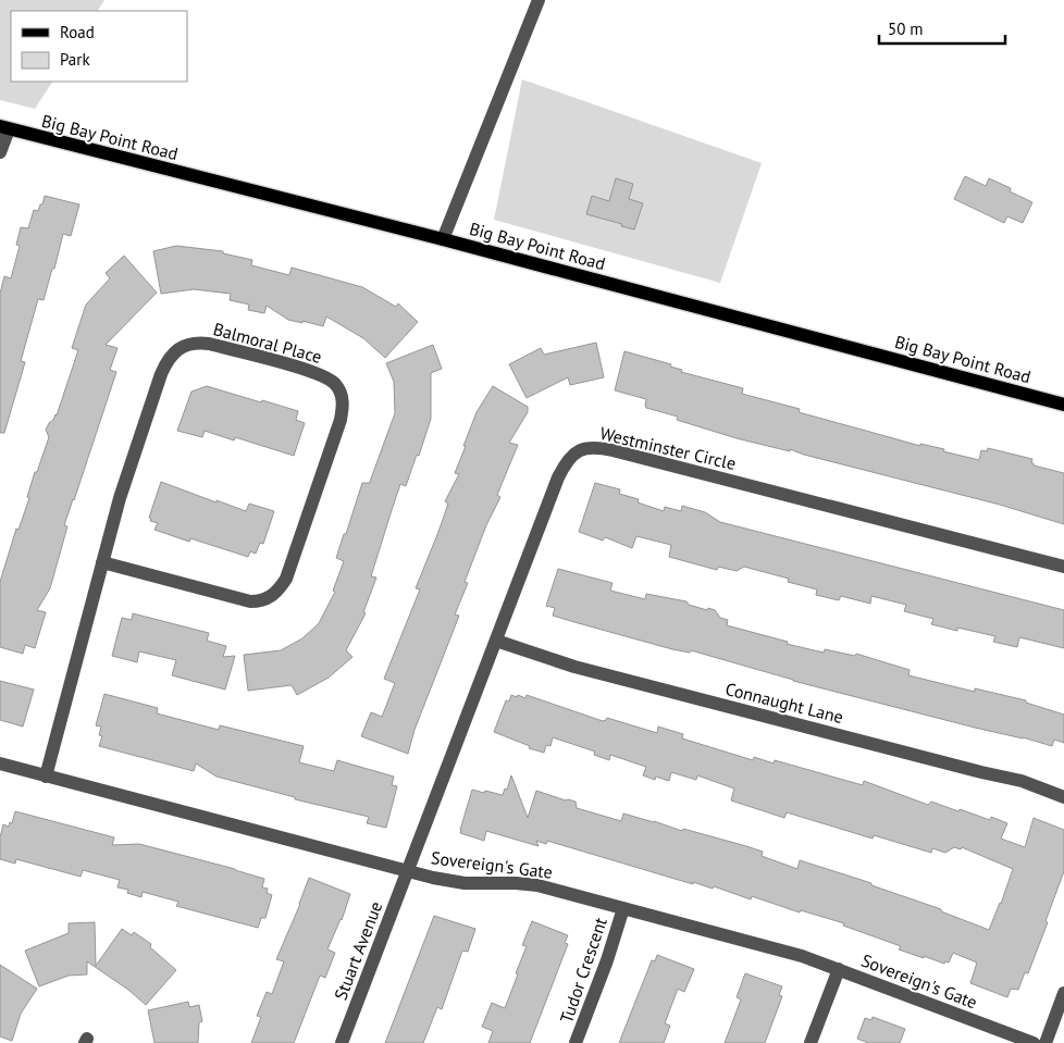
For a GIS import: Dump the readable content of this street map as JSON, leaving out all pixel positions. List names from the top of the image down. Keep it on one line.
{"streets":{"main road":["Big Bay Point Road"],"street":["Balmoral Place","Westminster Circle","Connaught Lane","Sovereign's Gate","Stuart Avenue","Tudor Crescent"]},"crossings":[["Balmoral Place","Sovereign's Gate"],["Westminster Circle","Connaught Lane"],["Westminster Circle","Sovereign's Gate"],["Westminster Circle","Stuart Avenue"],["Sovereign's Gate","Stuart Avenue"],["Sovereign's Gate","Tudor Crescent"]],"legend":["Road","Park"],"scale_bar":"50 m"}
